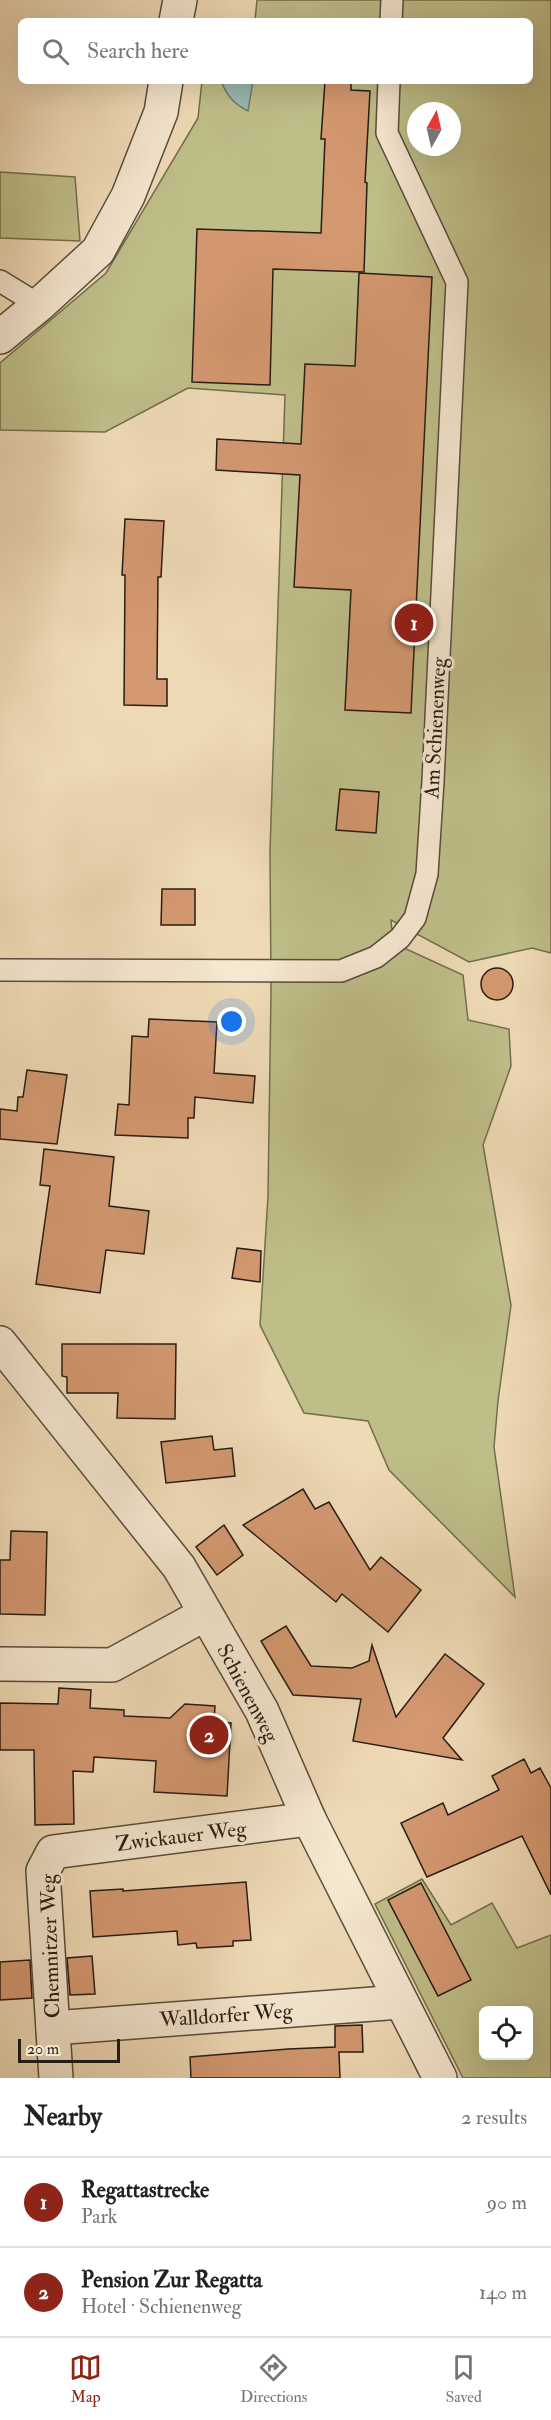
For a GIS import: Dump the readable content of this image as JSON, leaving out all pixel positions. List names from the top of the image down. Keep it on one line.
{"streets":{"street":["Schienenweg","Zwickauer Weg","Chemnitzer Weg","Walldorfer Weg"],"lane":["Am Schienenweg"]},"crossings":[["Schienenweg","Zwickauer Weg"],["Schienenweg","Walldorfer Weg"],["Zwickauer Weg","Chemnitzer Weg"],["Chemnitzer Weg","Walldorfer Weg"]],"scale_bar":"20 m","north":"top","page":{"search":"Search here","pins":["1","2"],"scale":"20 m","heading":["Nearby","2 results"],"list":[{"mark":"1","name":"Regattastrecke","note":"Park","value":"90 m"},{"mark":"2","name":"Pension Zur Regatta","note":"Hotel · Schienenweg","value":"140 m"}],"nav":["Map","Directions","Saved"]}}
